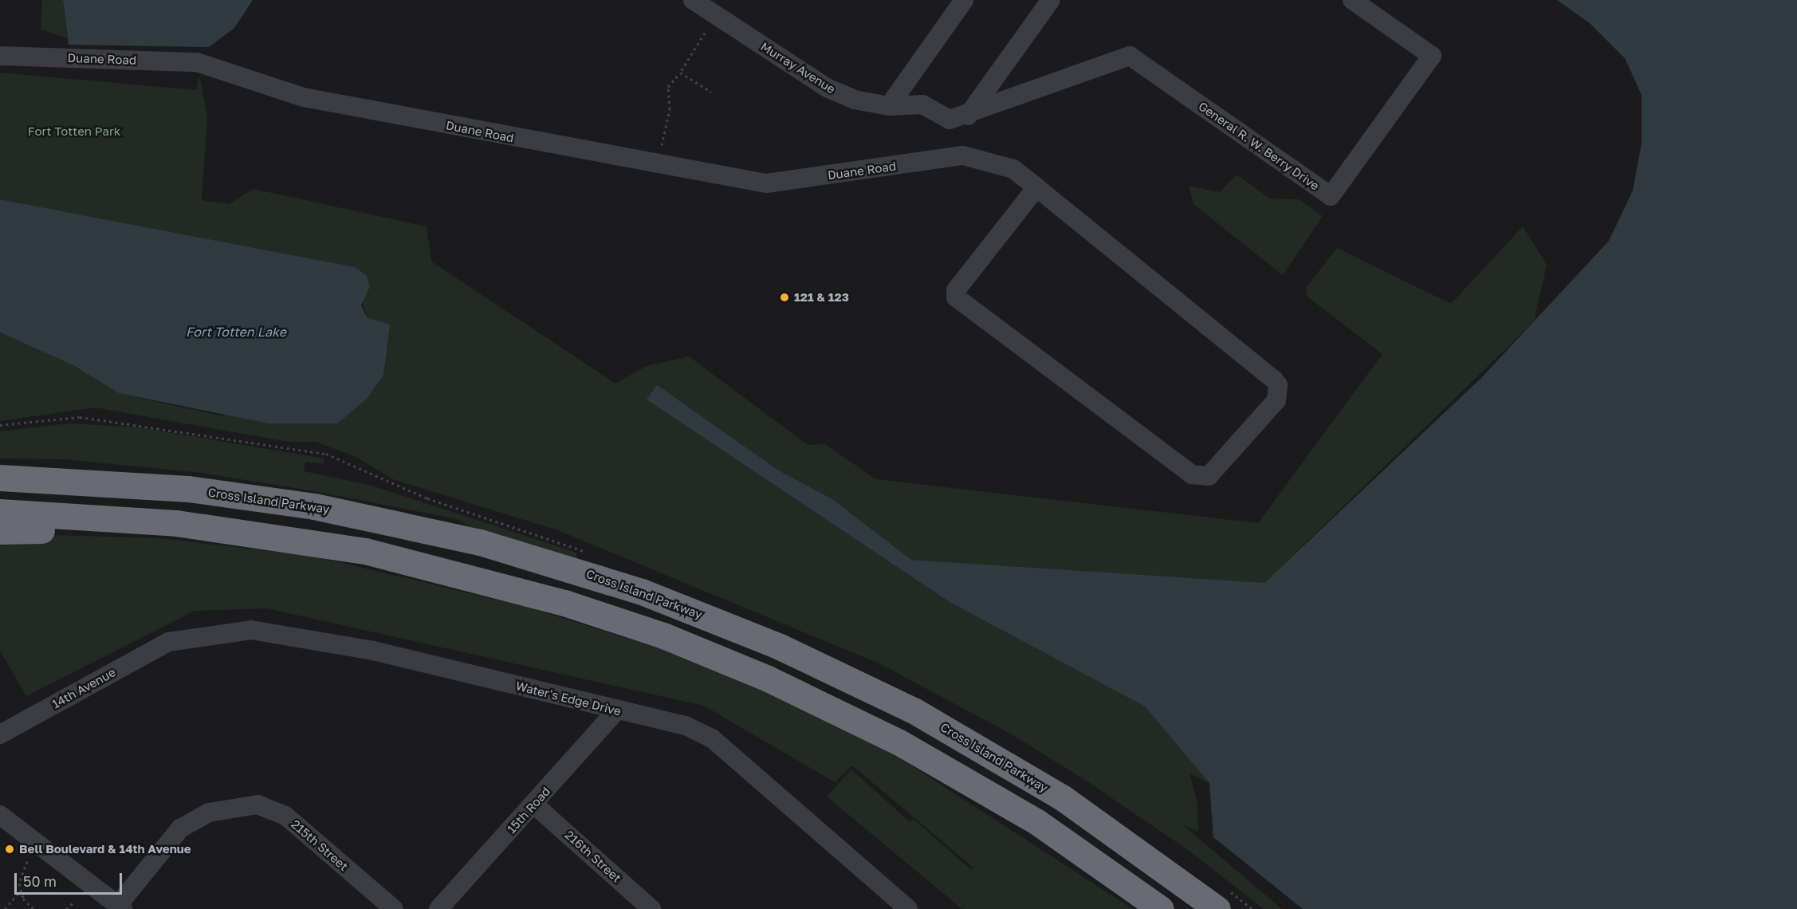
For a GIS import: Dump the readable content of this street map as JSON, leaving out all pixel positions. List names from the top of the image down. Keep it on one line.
{"streets":{"highway":["Cross Island Parkway"],"street":["Duane Road","Murray Avenue","General R. W. Berry Drive","14th Avenue","Water's Edge Drive","15th Road","215th Street","216th Street"]},"crossings":[["Murray Avenue","General R. W. Berry Drive"],["14th Avenue","Water's Edge Drive"],["Water's Edge Drive","15th Road"],["15th Road","216th Street"]],"water":["Fort Totten Lake"],"parks":["Fort Totten Park"],"places":["121 & 123","Bell Boulevard & 14th Avenue"],"scale_bar":"50 m"}
